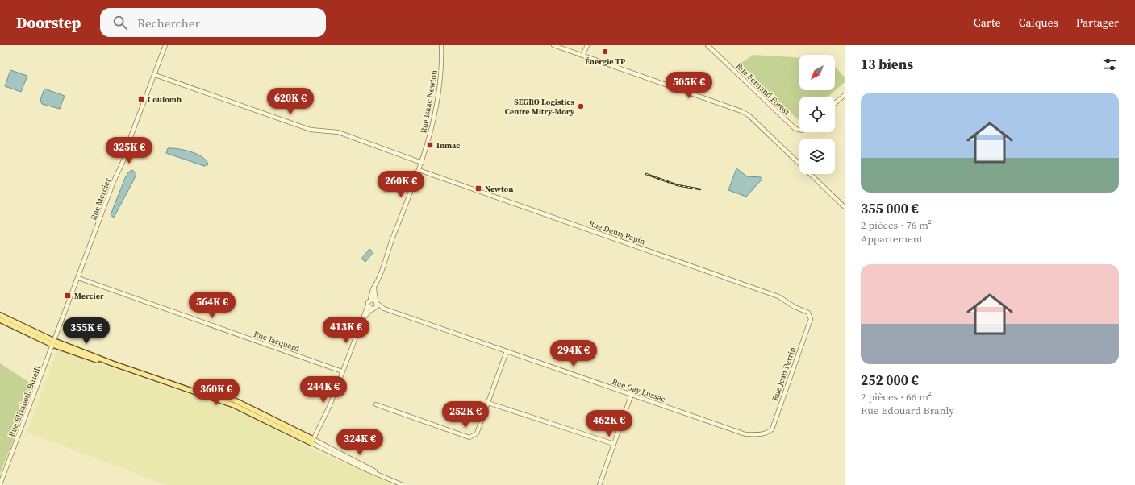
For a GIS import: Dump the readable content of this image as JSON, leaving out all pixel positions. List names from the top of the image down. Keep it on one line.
{"streets":{"street":["Rue Fernand Forest","Rue Isaac Newton","Rue Mercier","Rue Denis Papin","Rue Jacquard","Rue Jean Perrin","Rue Gay Lussac","Rue Elisabeth Boselli"]},"crossings":[["Rue Isaac Newton","Rue Denis Papin"],["Rue Isaac Newton","Rue Gay Lussac"],["Rue Mercier","Rue Jacquard"],["Rue Mercier","Rue Elisabeth Boselli"],["Rue Denis Papin","Rue Jean Perrin"],["Rue Jean Perrin","Rue Gay Lussac"]],"places":{"other":["Énergie TP","SEGRO Logistics Centre Mitry-Mory"],"transit":["Coulomb","Inmac","Newton","Mercier"]},"north":"bottom left","page":{"header":"Doorstep","search":"Rechercher","nav":["Carte","Calques","Partager"],"heading":"13 biens","price":["505K €","620K €","325K €","260K €","564K €","413K €","355K €","294K €","244K €","360K €","252K €","462K €","324K €"],"list":[{"name":"355 000 €","note":"2 pièces · 76 m² · Appartement"},{"name":"252 000 €","note":"2 pièces · 66 m² · Rue Edouard Branly"}]}}
